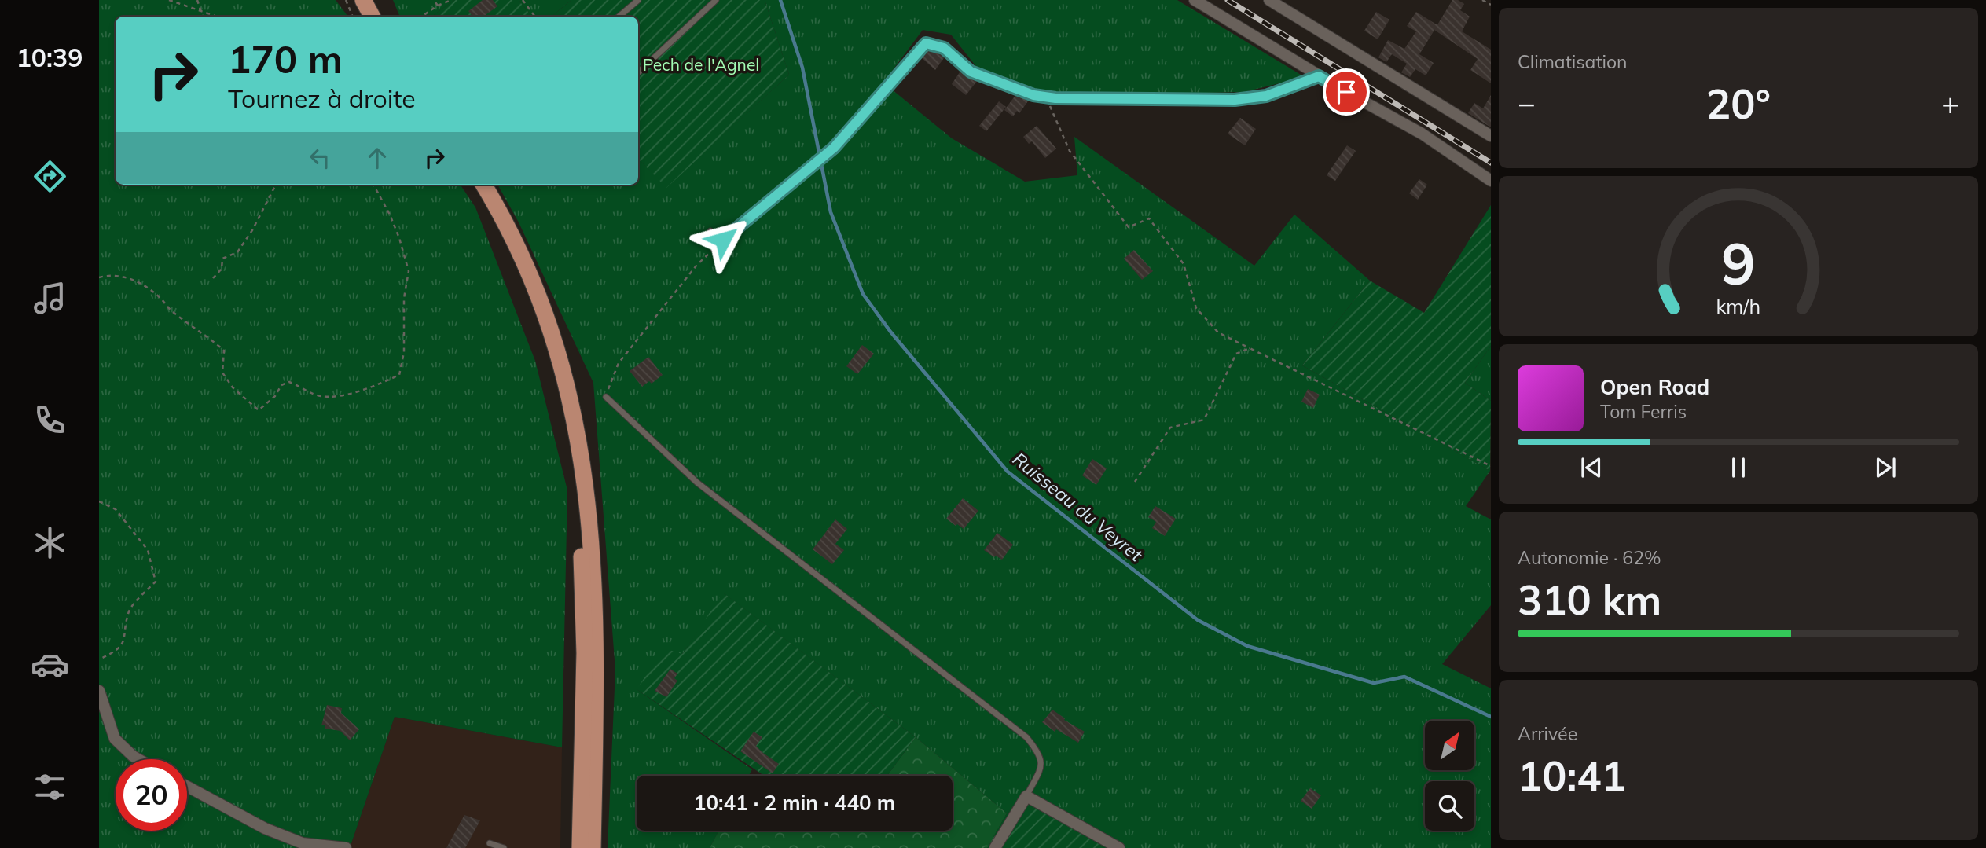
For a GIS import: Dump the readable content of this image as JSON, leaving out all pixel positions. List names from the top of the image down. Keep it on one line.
{"water":["Ruisseau du Veyret"],"parks":["Pech de l'Agnel"],"north":"top right","page":{"tabs":"10:39","tile":["Climatisation",["Autonomie · 62%","310 km"],["Arrivée","10:41"]],"turn":["170 m","Tournez à droite"],"heat":["−","20°","+"],"song":["Open Road","Tom Ferris"],"limit":"20","trip":"10:41 · 2 min · 440 m","gauge":["9","km/h"]}}
